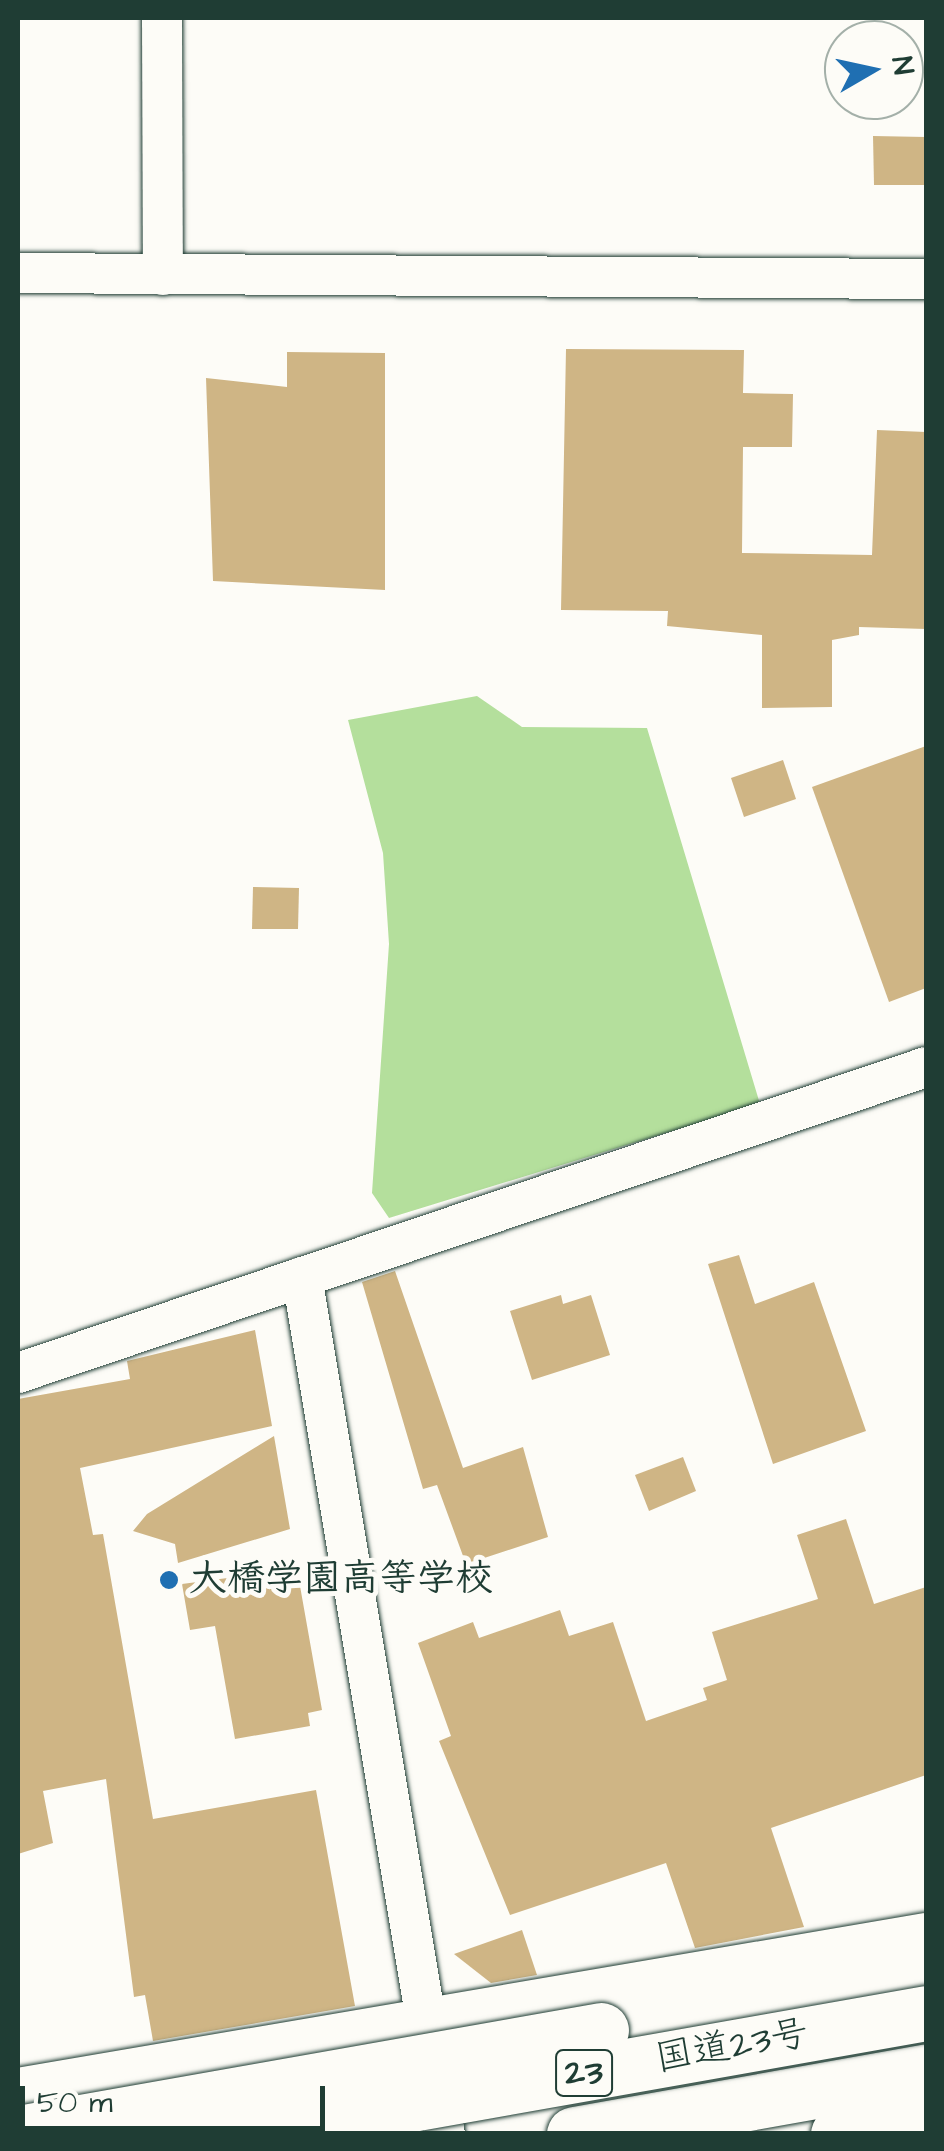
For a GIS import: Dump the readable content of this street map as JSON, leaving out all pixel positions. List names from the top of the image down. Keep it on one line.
{"streets":{"highway":["国道23号","23"]},"places":["大橋学園高等学校"],"scale_bar":"50 m","north":"right"}
